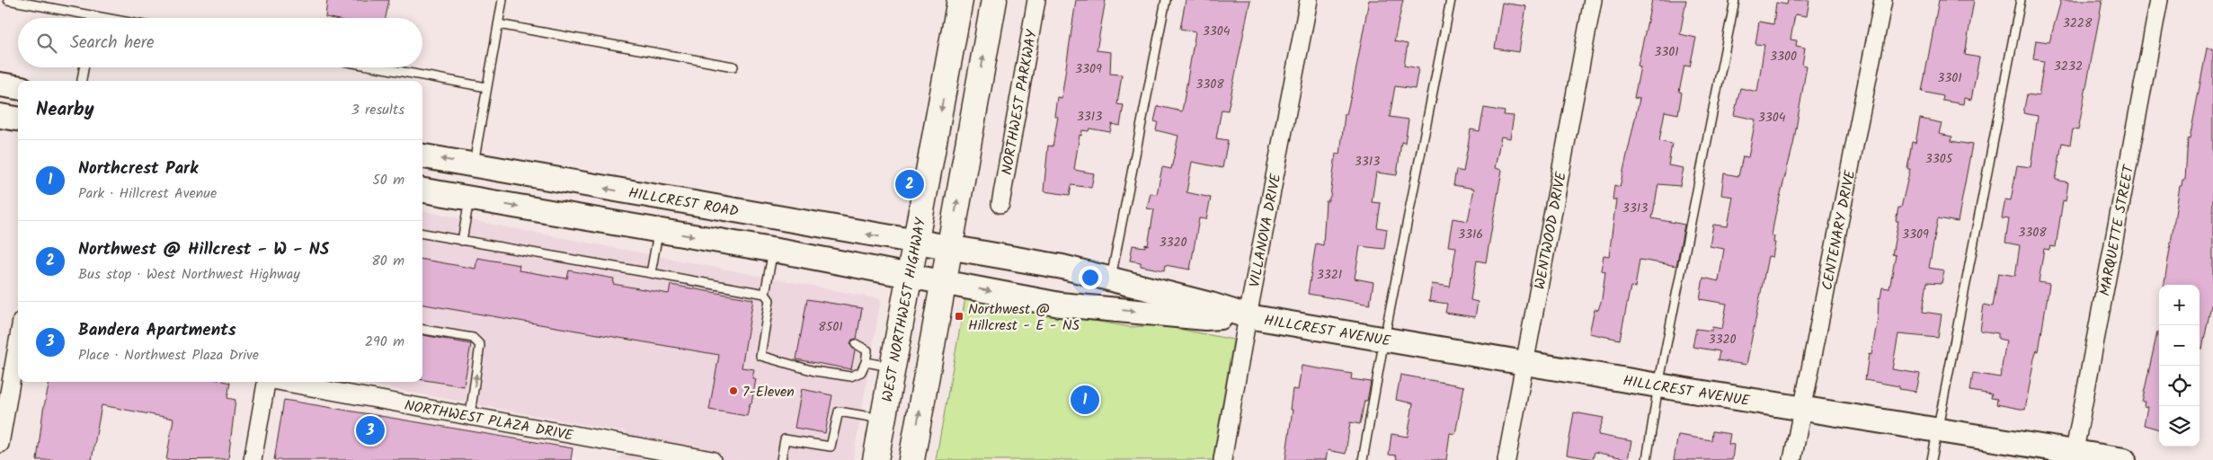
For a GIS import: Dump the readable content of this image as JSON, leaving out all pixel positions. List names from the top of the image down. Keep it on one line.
{"streets":{"main road":["WEST NORTHWEST HIGHWAY"],"street":["NORTHWEST PARKWAY","HILLCREST ROAD","VILLANOVA DRIVE","WENTWOOD DRIVE","CENTENARY DRIVE","MARQUETTE STREET","HILLCREST AVENUE","NORTHWEST PLAZA DRIVE"]},"crossings":[["HILLCREST ROAD","WEST NORTHWEST HIGHWAY"],["HILLCREST ROAD","HILLCREST AVENUE"],["VILLANOVA DRIVE","HILLCREST AVENUE"],["WENTWOOD DRIVE","HILLCREST AVENUE"],["CENTENARY DRIVE","HILLCREST AVENUE"],["MARQUETTE STREET","HILLCREST AVENUE"]],"places":{"transit":["Northwest @ Hillcrest - E - NS"],"other":["7-Eleven"]},"house_numbers":["3228","3304","3301","3300","3232","3309","3301","3308","3313","3304","3305","3313","3313","3308","3316","3309","3320","3321","8501","3320"],"page":{"search":"Search here","heading":["Nearby","3 results"],"list":[{"mark":"1","name":"Northcrest Park","note":"Park · Hillcrest Avenue","value":"50 m"},{"mark":"2","name":"Northwest @ Hillcrest - W - NS","note":"Bus stop · West Northwest Highway","value":"80 m"},{"mark":"3","name":"Bandera Apartments","note":"Place · Northwest Plaza Drive","value":"290 m"}],"pins":["2","1","3"],"map_buttons":["+","−"]}}
